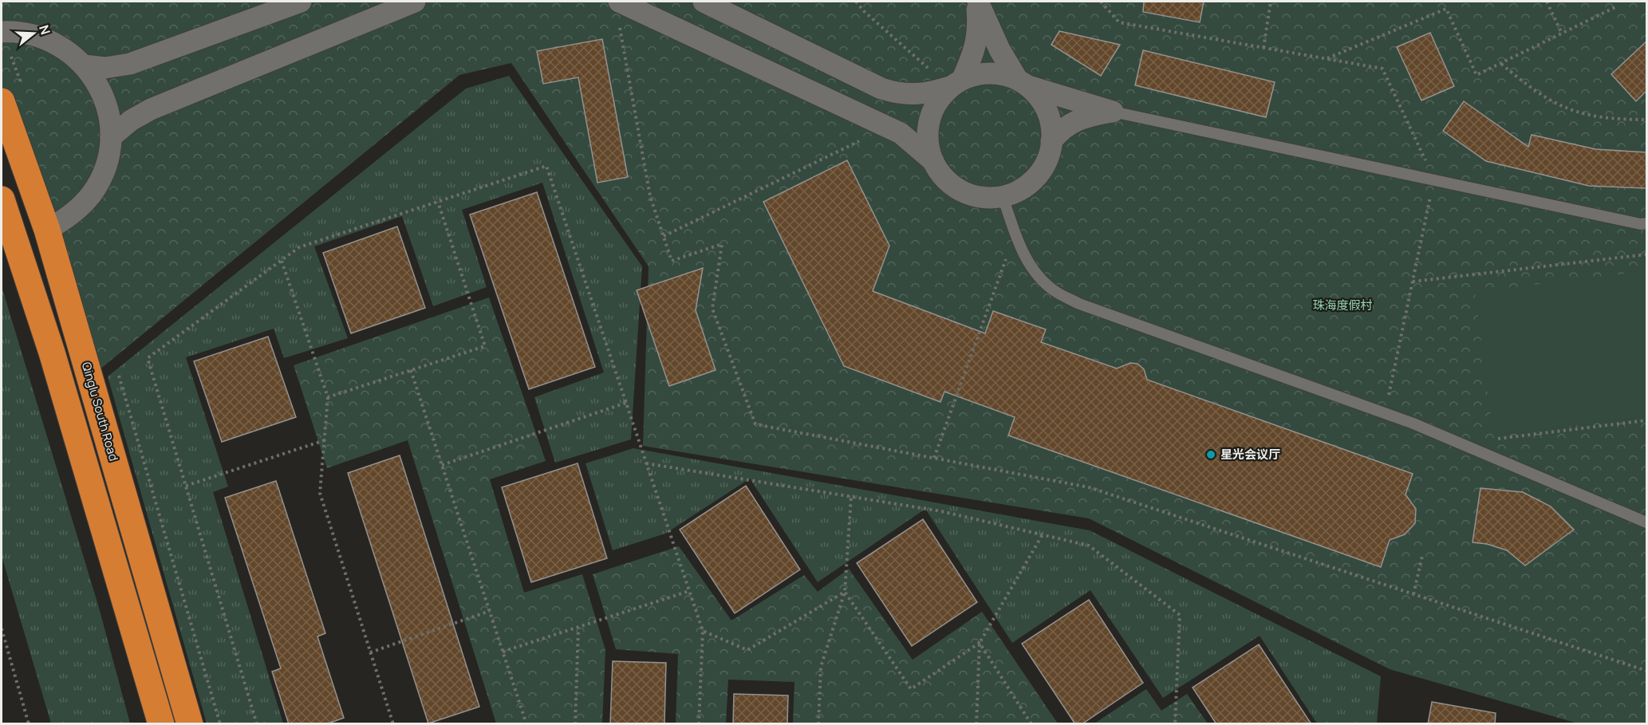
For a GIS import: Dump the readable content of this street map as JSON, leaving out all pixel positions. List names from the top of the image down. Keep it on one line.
{"streets":{"highway":["Qinglu South Road"]},"parks":["珠海度假村"],"places":["星光会议厅"],"north":"right"}
